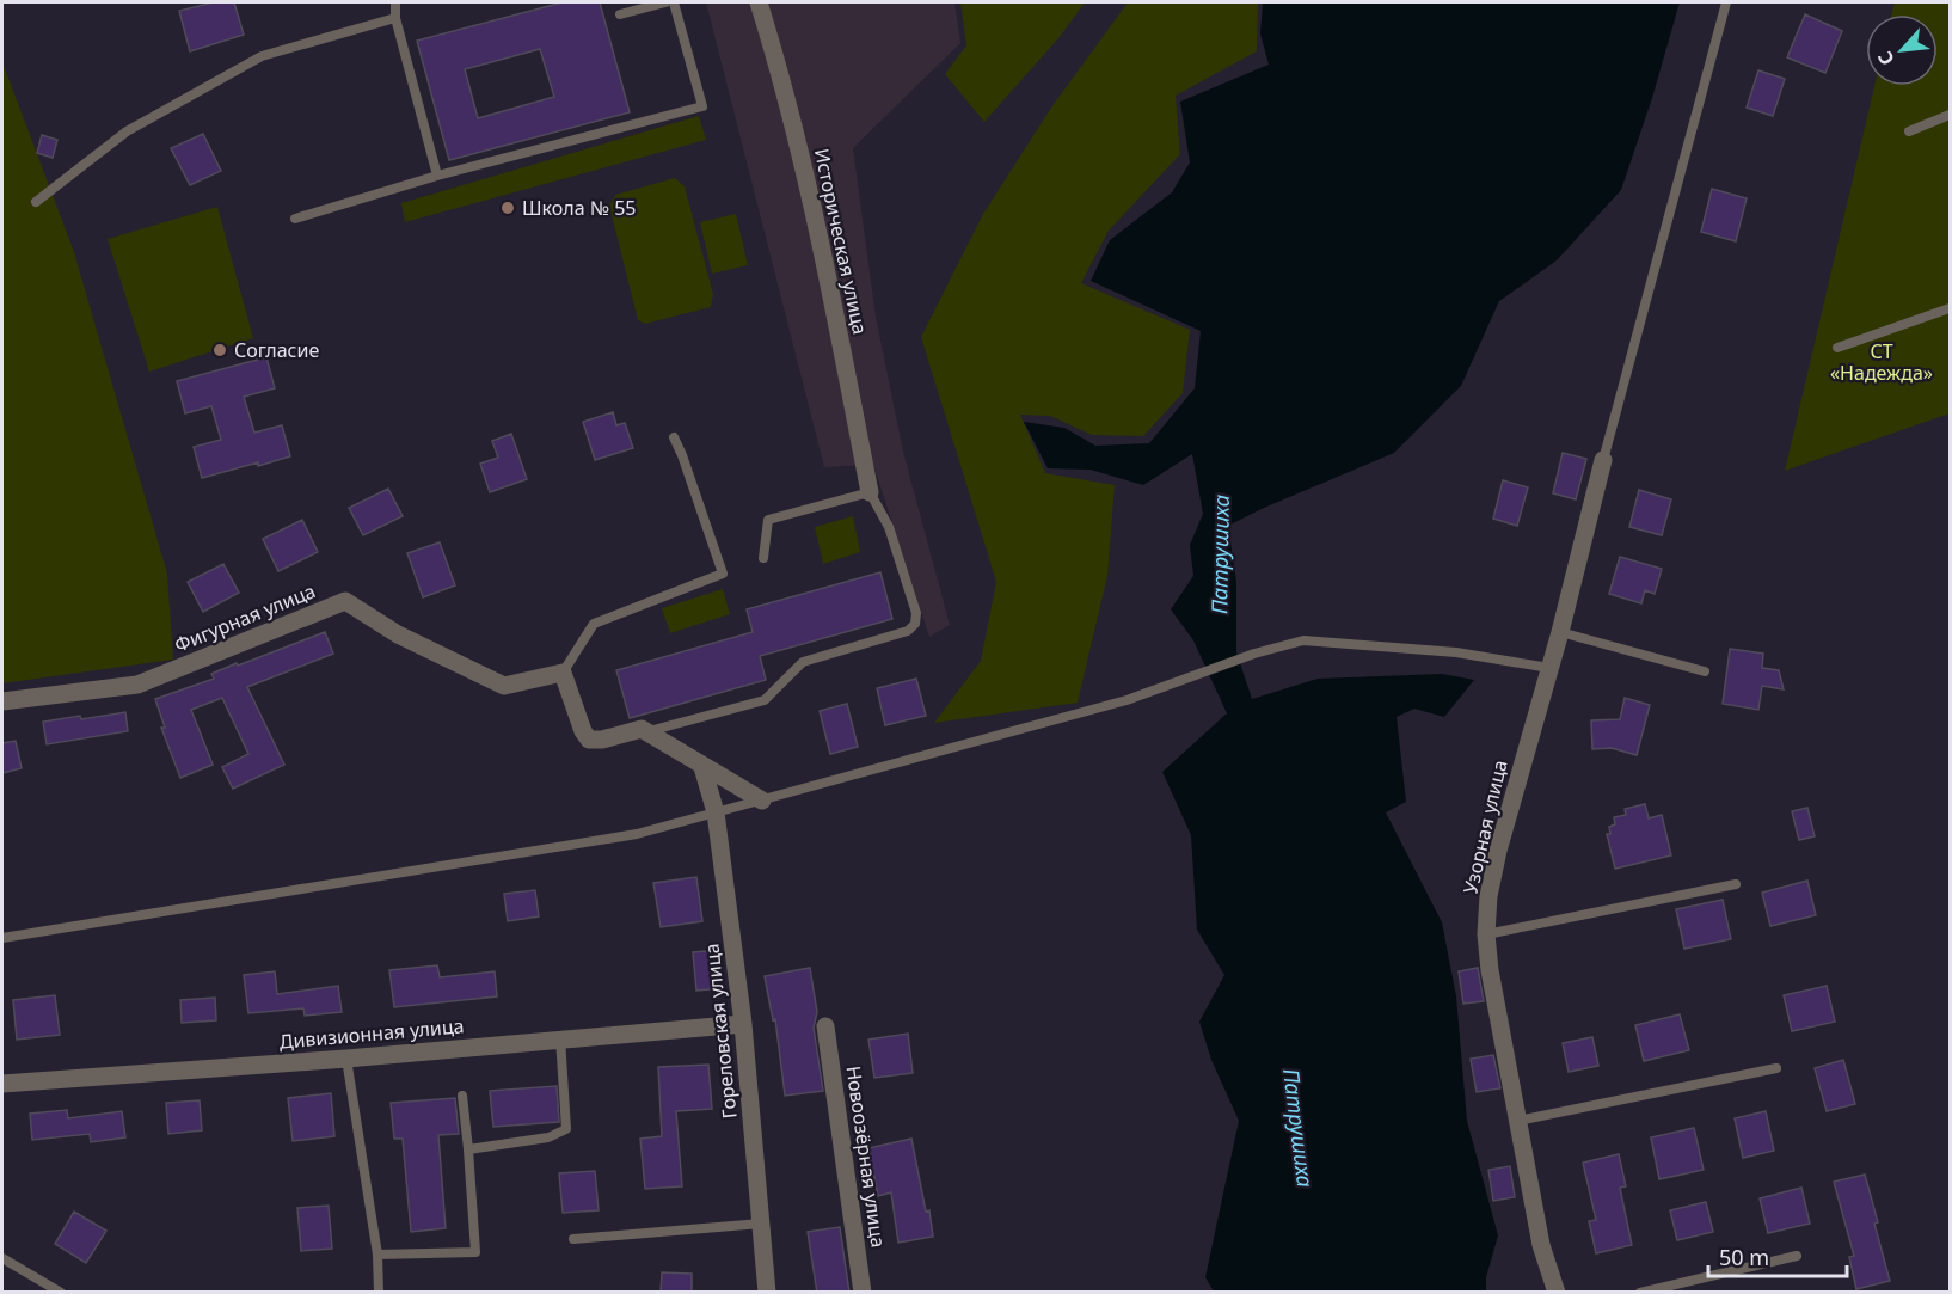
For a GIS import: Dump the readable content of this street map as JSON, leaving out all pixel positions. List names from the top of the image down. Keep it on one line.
{"streets":{"street":["Историческая улица","Фигурная улица","Узорная улица","Гореловская улица","Дивизионная улица","Новоозёрная улица"]},"crossings":[["Гореловская улица","Дивизионная улица"]],"water":["Патрушиха"],"parks":["СТ «Надежда»"],"places":["Школа № 55","Согласие"],"scale_bar":"50 m","north":"bottom left"}
